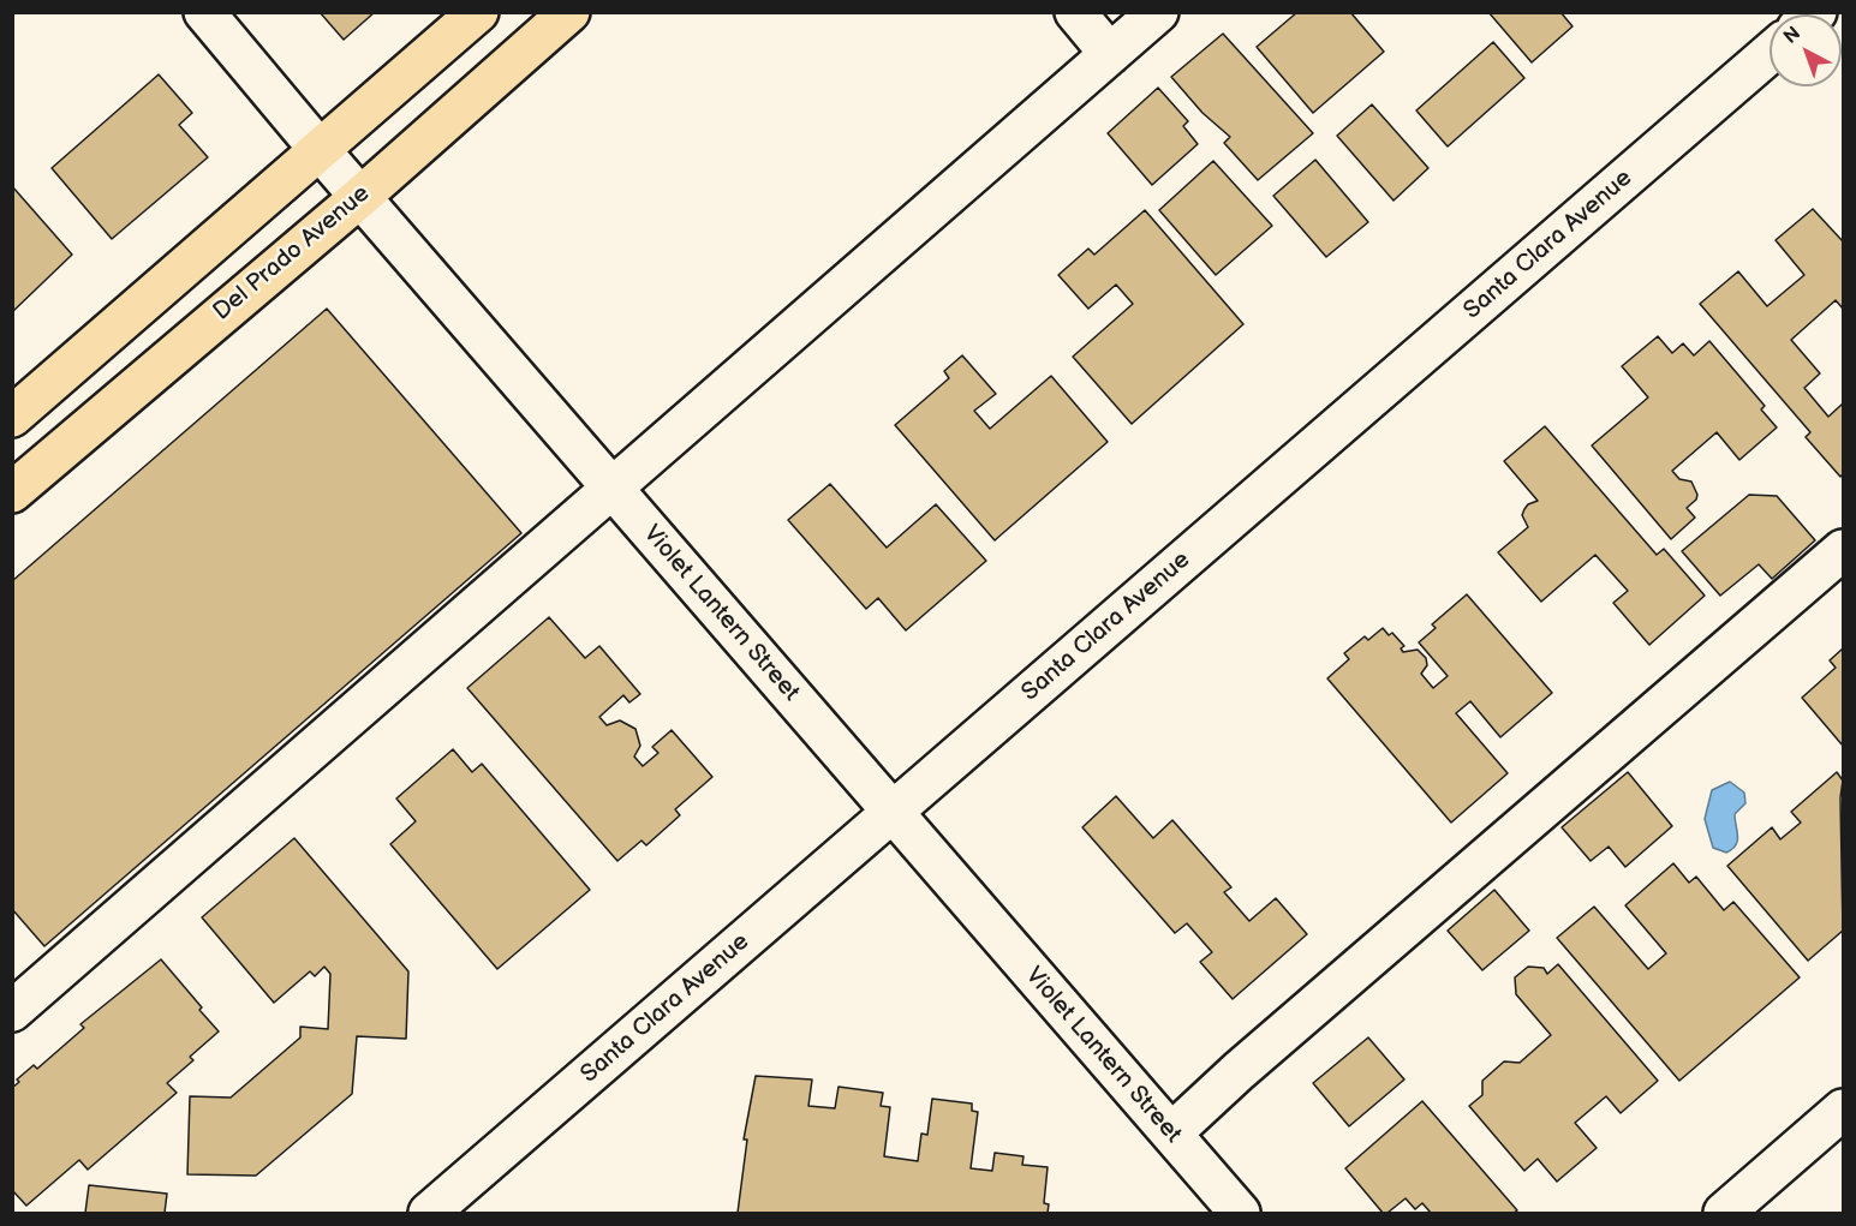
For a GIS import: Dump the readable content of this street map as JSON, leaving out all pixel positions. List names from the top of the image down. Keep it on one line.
{"streets":{"main road":["Del Prado Avenue"],"street":["Santa Clara Avenue","Violet Lantern Street"]},"crossings":[["Santa Clara Avenue","Violet Lantern Street"],["Del Prado Avenue","Violet Lantern Street"]],"north":"top left"}
